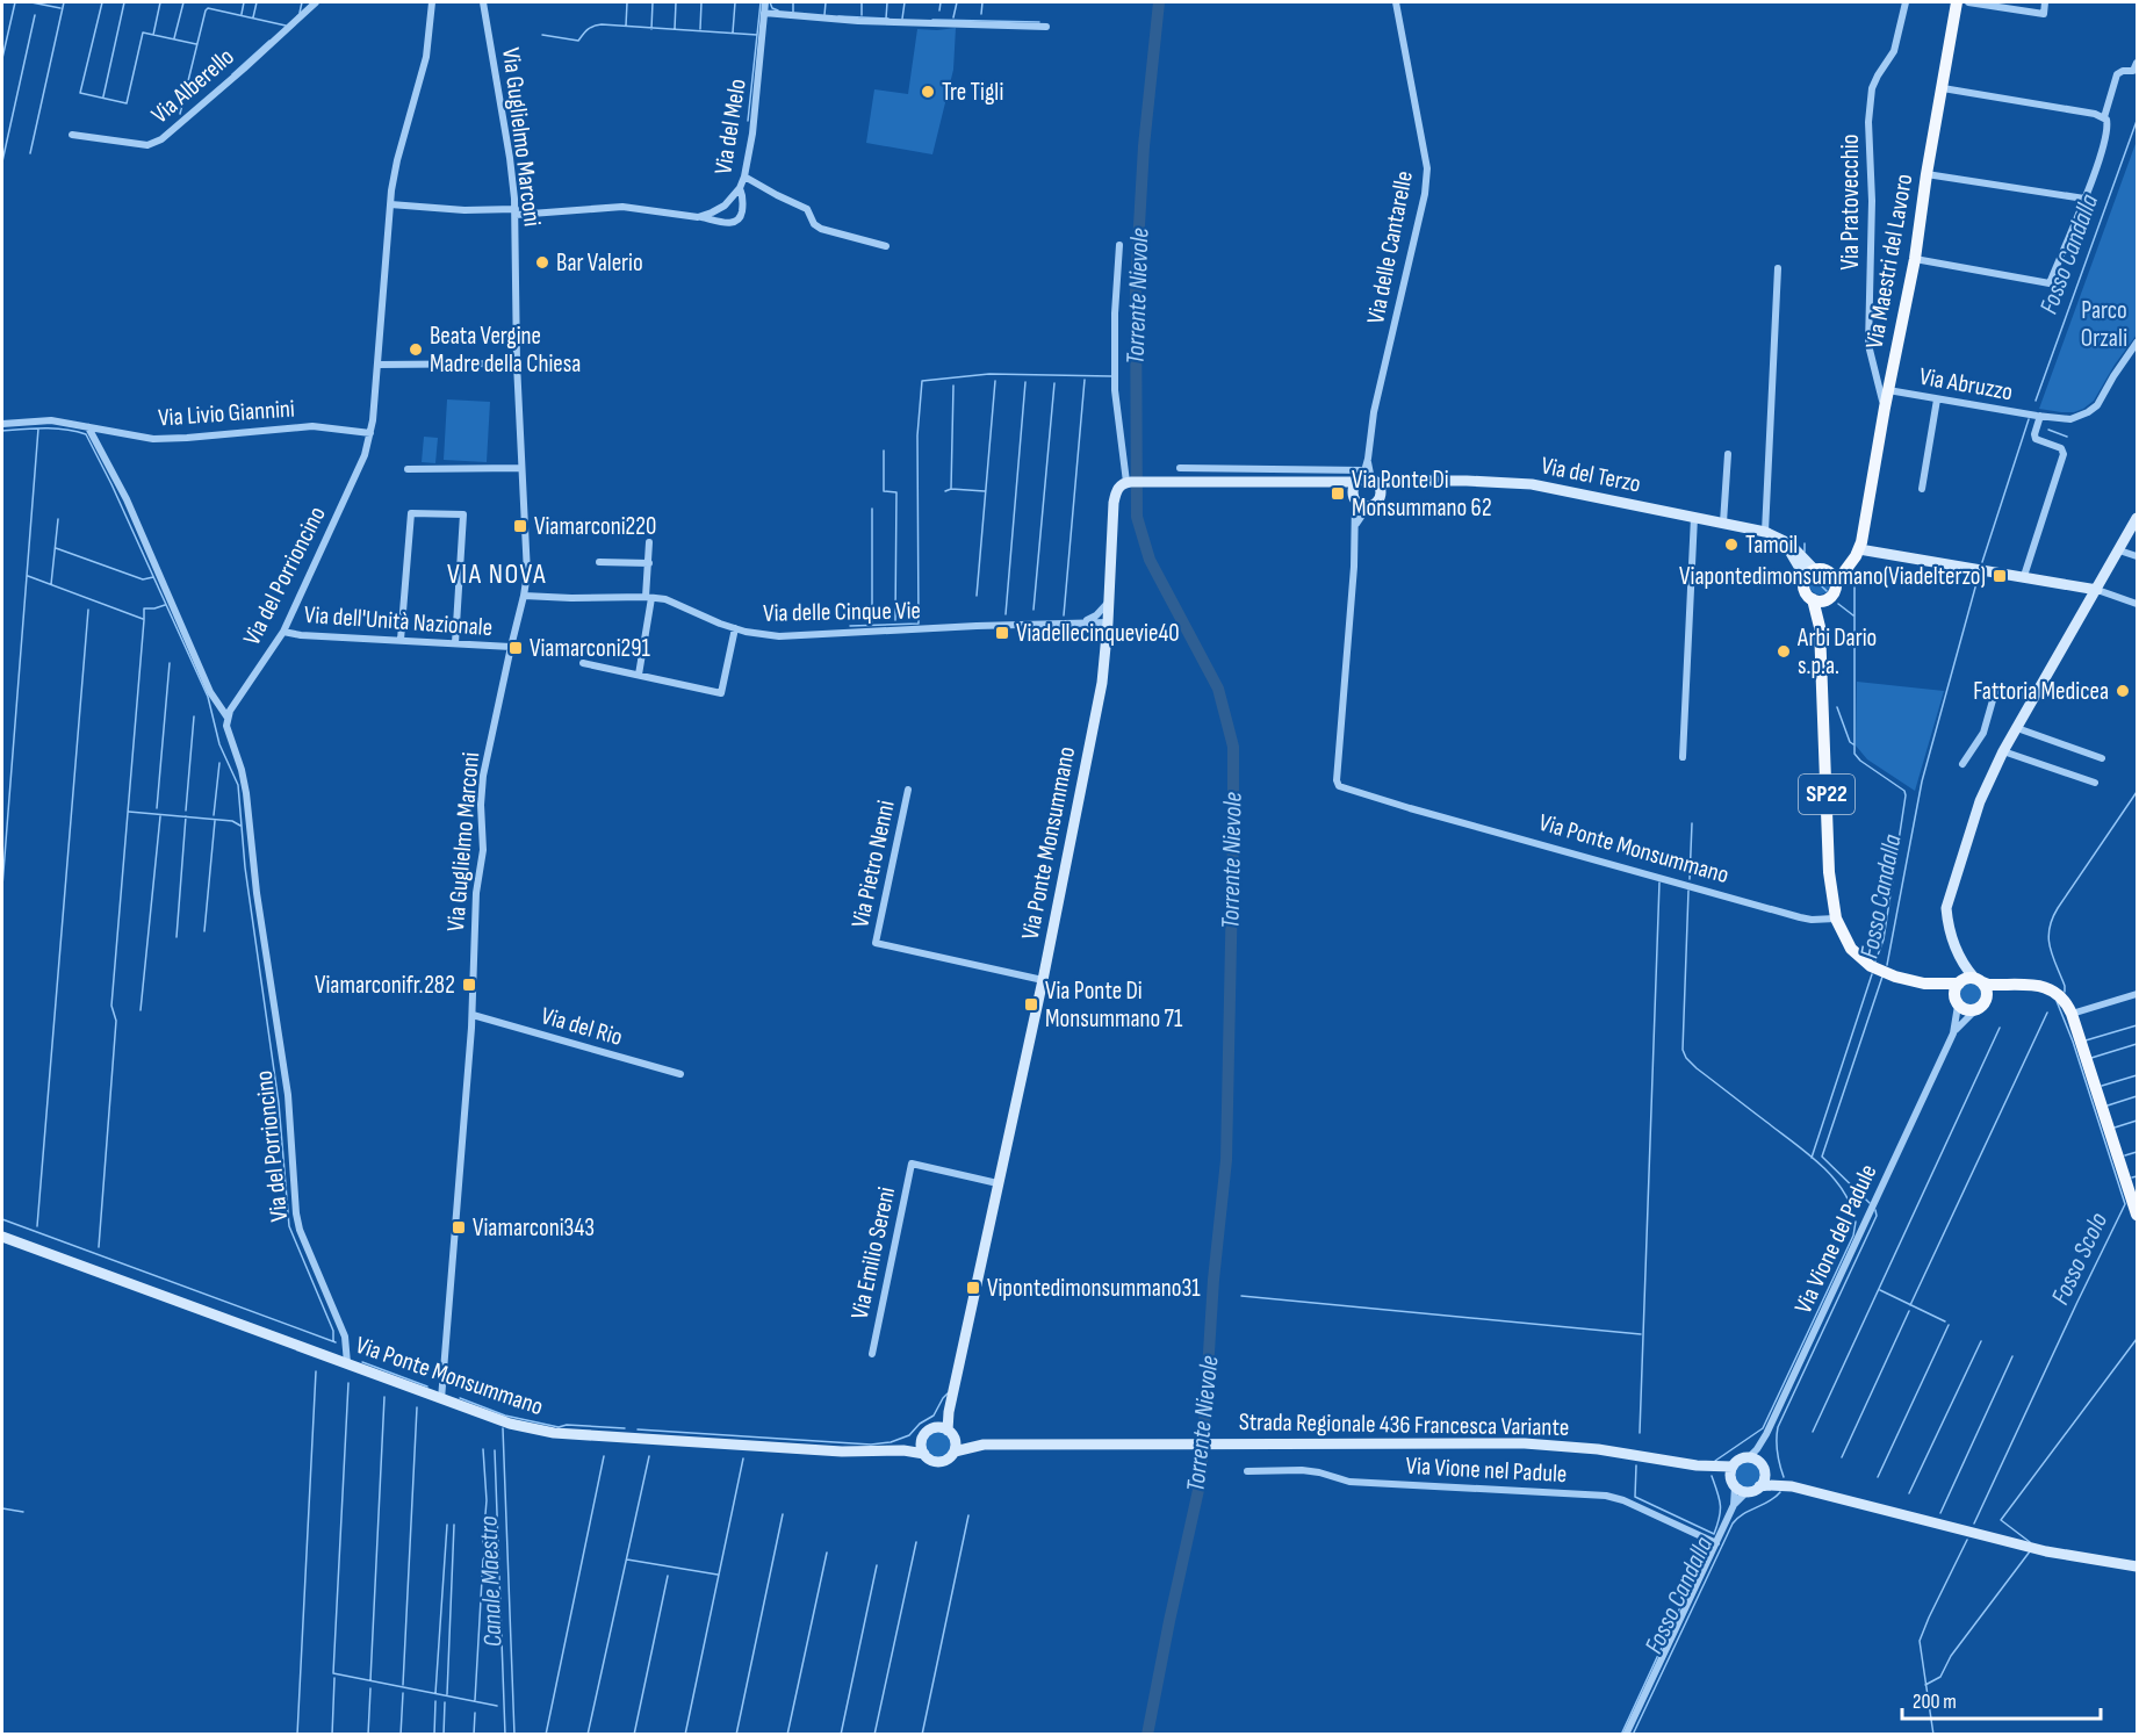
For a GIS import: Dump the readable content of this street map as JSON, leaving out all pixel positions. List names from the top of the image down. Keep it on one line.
{"streets":{"main road":["Via Maestri del Lavoro","SP22"],"street":["Via Alberello","Via del Melo","Via Guglielmo Marconi","Via Pratovecchio","Via delle Cantarelle","Via Abruzzo","Via Livio Giannini","Via del Terzo","Via del Porrioncino","Via delle Cinque Vie","Via dell'Unità Nazionale","Via Ponte Monsummano","Via Pietro Nenni","Via del Rio","Via Vione del Padule","Via Emilio Sereni","Strada Regionale 436 Francesca Variante","Via Vione nel Padule"]},"crossings":[["Via Guglielmo Marconi","Via delle Cinque Vie"],["Via Guglielmo Marconi","Via dell'Unità Nazionale"],["Via Guglielmo Marconi","Via Ponte Monsummano"],["Via Guglielmo Marconi","Via del Rio"],["Via Pratovecchio","Via Maestri del Lavoro"],["Via delle Cantarelle","Via del Terzo"],["Via delle Cantarelle","Via Ponte Monsummano"],["Via Maestri del Lavoro","Via Abruzzo"],["Via Livio Giannini","Via del Porrioncino"],["Via del Terzo","Via Ponte Monsummano"],["Via del Porrioncino","Via dell'Unità Nazionale"],["Via del Porrioncino","Via Ponte Monsummano"],["Via delle Cinque Vie","Via Ponte Monsummano"],["SP22","Via Ponte Monsummano"],["Via Ponte Monsummano","Via Pietro Nenni"],["Via Ponte Monsummano","Via Emilio Sereni"],["Via Vione del Padule","Strada Regionale 436 Francesca Variante"]],"districts":["VIA NOVA"],"water":["Fosso Candalla","Torrente Nievole","Fosso Scolo","Canale Maestro"],"parks":["Parco Orzali"],"places":{"other":["Tre Tigli","Bar Valerio","Beata Vergine Madre della Chiesa","Tamoil","Arbi Dario s.p.a.","Fattoria Medicea"],"transit":["Via Ponte Di Monsummano 62","Viamarconi220","Viapontedimonsummano(Viadelterzo)","Viadellecinquevie40","Viamarconi291","Viamarconifr.282","Via Ponte Di Monsummano 71","Viamarconi343","Vipontedimonsummano31"]},"scale_bar":"200 m"}
